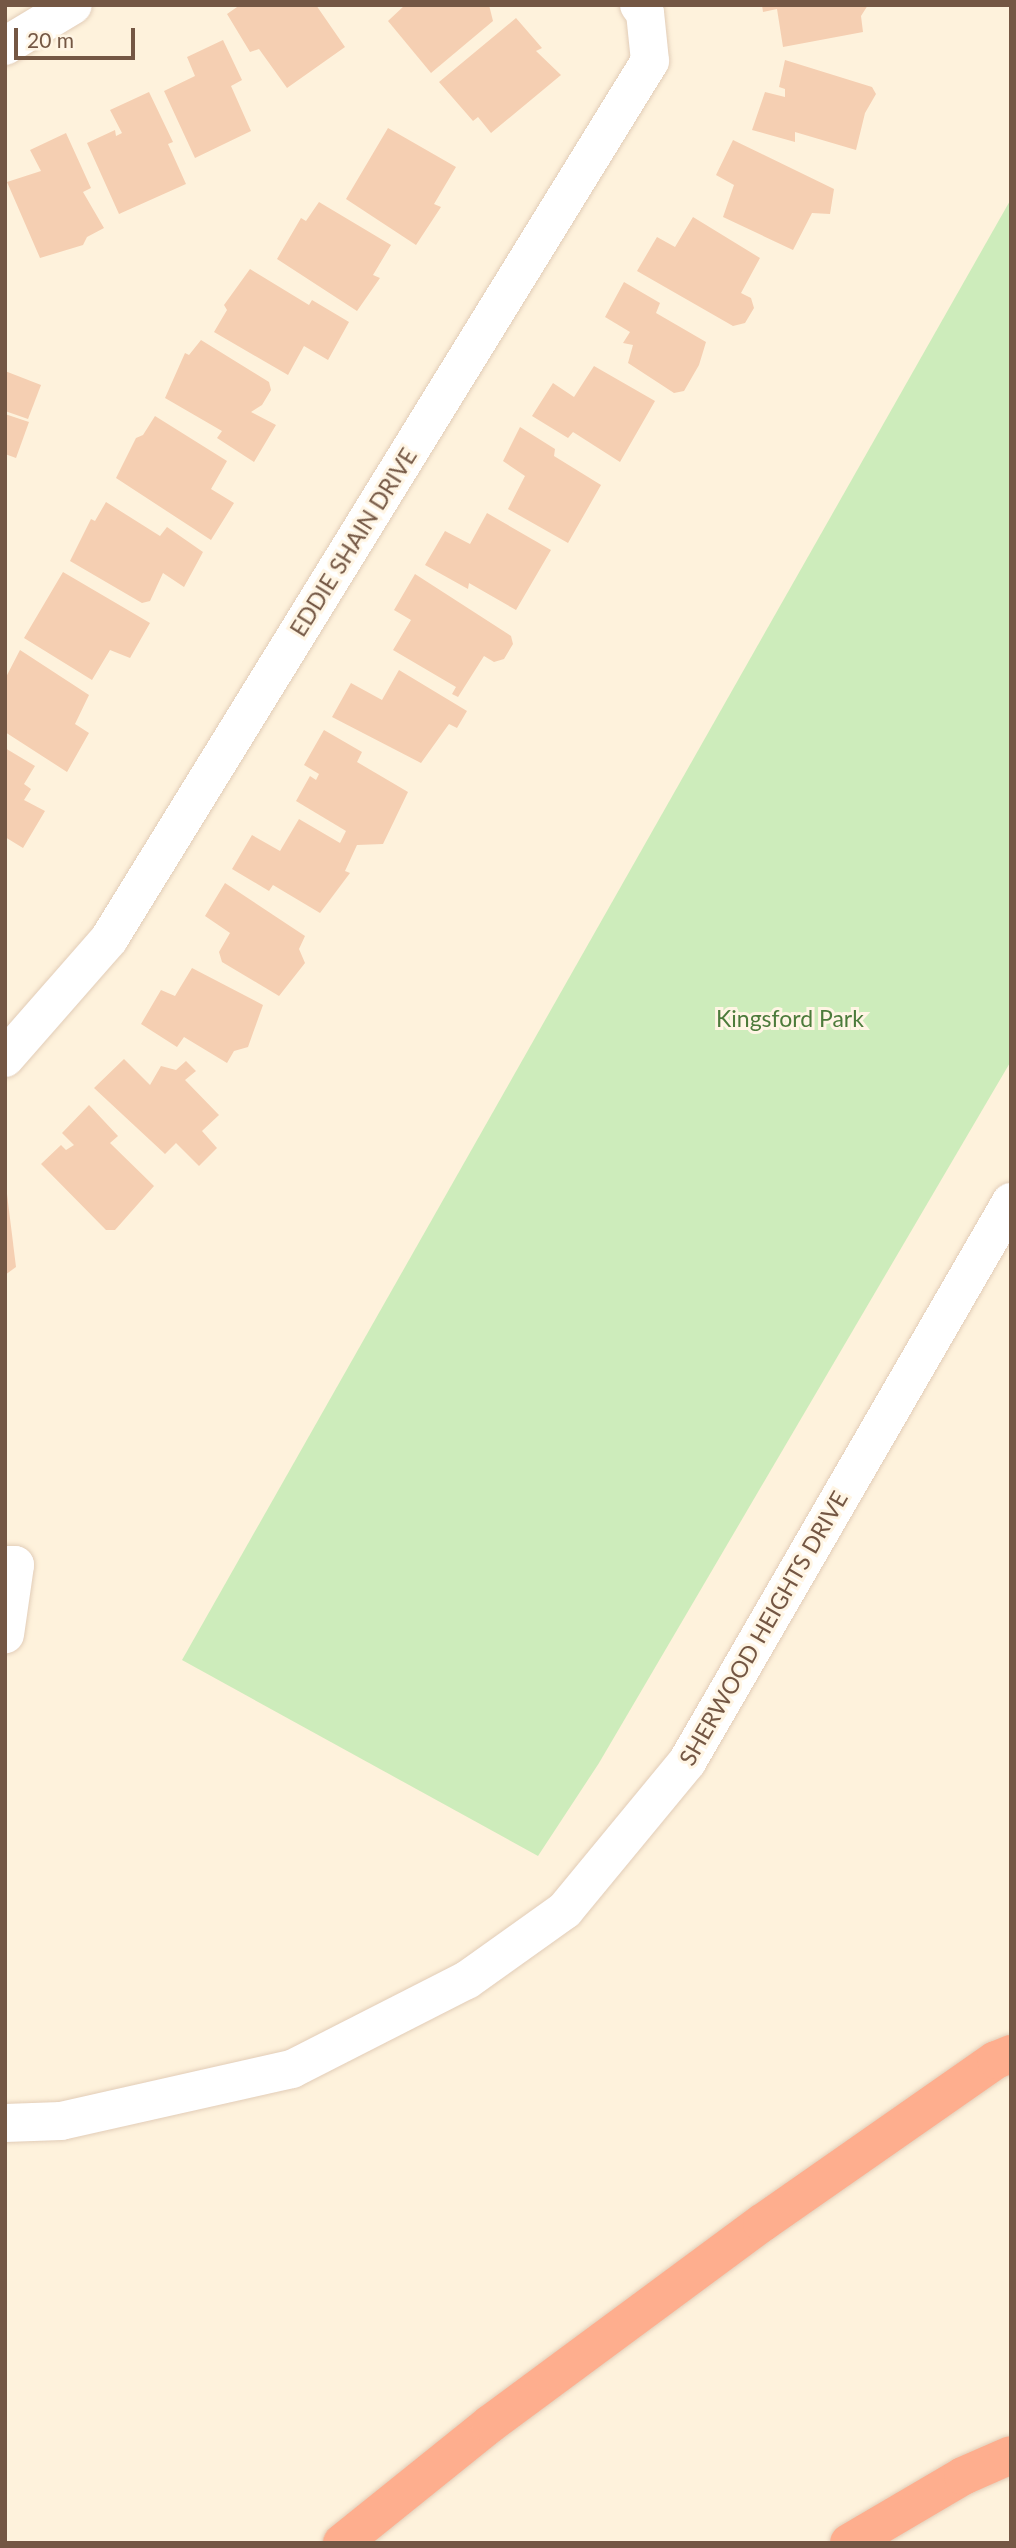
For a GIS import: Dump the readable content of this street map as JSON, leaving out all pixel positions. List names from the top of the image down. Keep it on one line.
{"streets":{"street":["EDDIE SHAIN DRIVE","SHERWOOD HEIGHTS DRIVE"]},"parks":["Kingsford Park"],"scale_bar":"20 m"}
